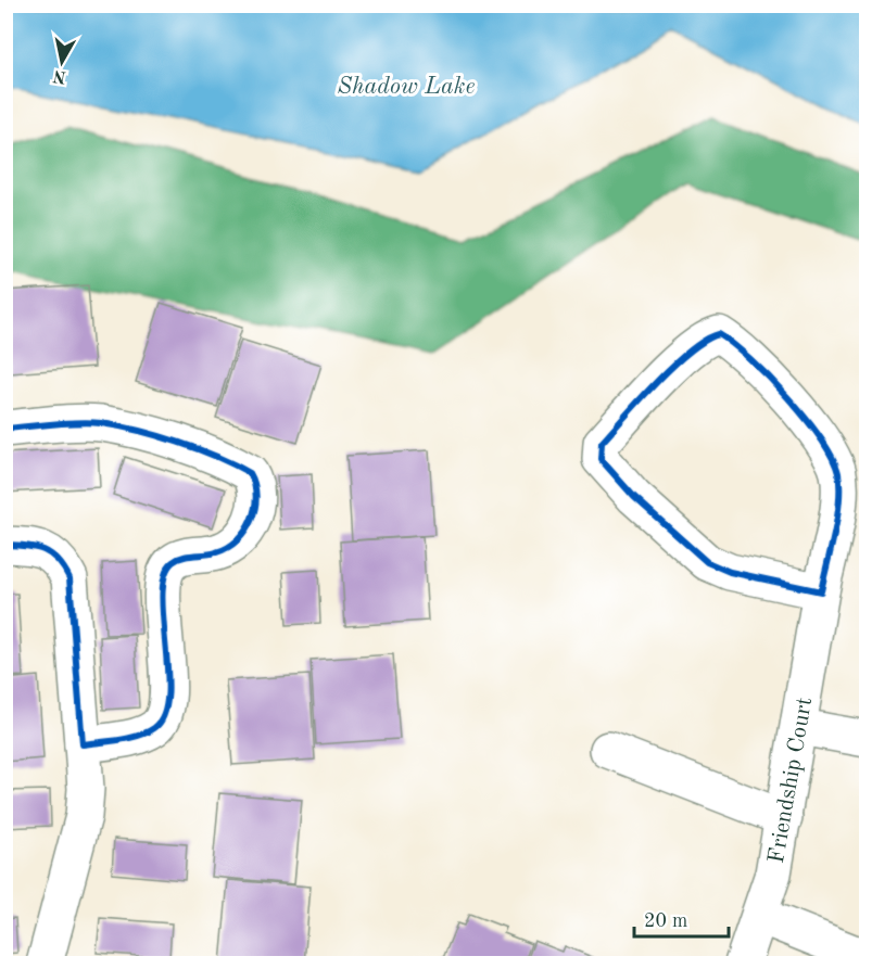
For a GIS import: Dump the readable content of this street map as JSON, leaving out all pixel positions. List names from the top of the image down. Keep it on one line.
{"streets":{"street":["Friendship Court"]},"water":["Shadow Lake"],"scale_bar":"20 m","north":"bottom"}
